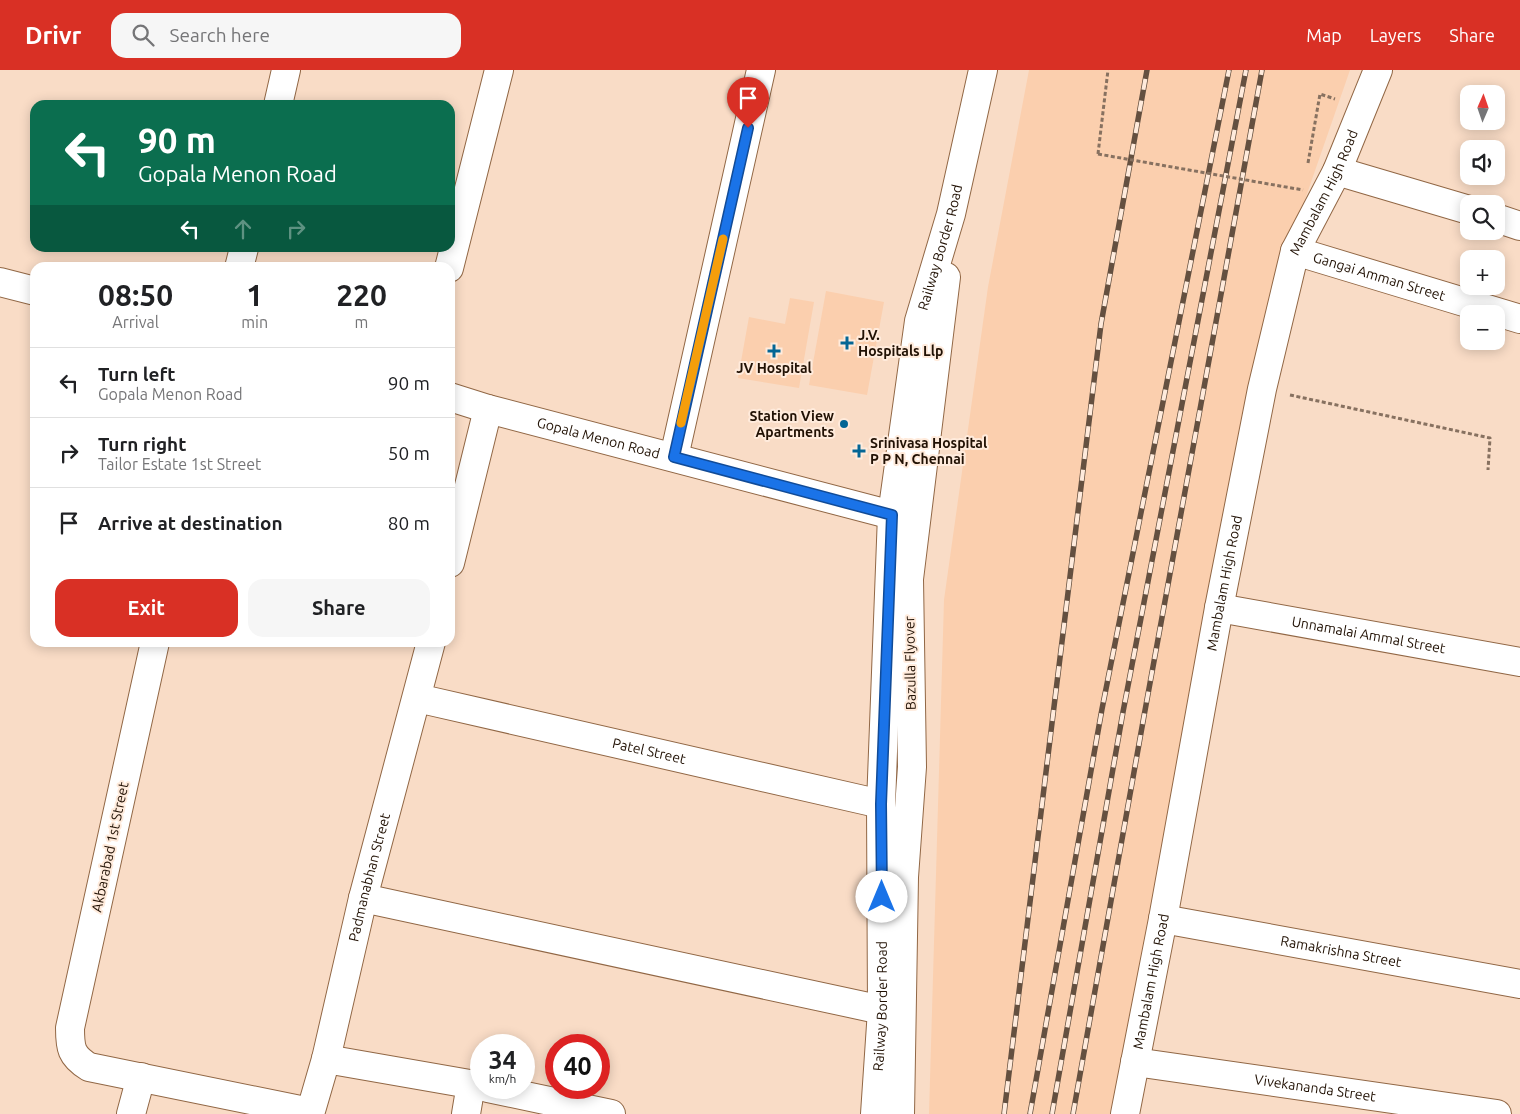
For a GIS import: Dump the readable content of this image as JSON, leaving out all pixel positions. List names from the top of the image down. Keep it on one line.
{"streets":{"street":["Mambalam High Road","Railway Border Road","Gangai Amman Street","Gopala Menon Road","Unnamalai Ammal Street","Bazulla Flyover","Patel Street","Akbarabad 1st Street","Padmanabhan Street","Ramakrishna Street","Vivekananda Street"]},"crossings":[["Mambalam High Road","Gangai Amman Street"],["Mambalam High Road","Unnamalai Ammal Street"],["Mambalam High Road","Ramakrishna Street"],["Mambalam High Road","Vivekananda Street"],["Railway Border Road","Gopala Menon Road"],["Railway Border Road","Bazulla Flyover"],["Railway Border Road","Patel Street"],["Patel Street","Padmanabhan Street"]],"places":{"health":["J.V. Hospitals Llp","JV Hospital","Srinivasa Hospital P P N, Chennai"],"other":["Station View Apartments"]},"north":"top","page":{"header":"Drivr","search":"Search here","nav":["Map","Layers","Share"],"map_buttons":["+","−"],"turn":["90 m","Gopala Menon Road"],"eta":["08:50","Arrival","1","min","220","m"],"list":[{"name":"Turn left","note":"Gopala Menon Road","value":"90 m"},{"name":"Turn right","note":"Tailor Estate 1st Street","value":"50 m"},{"name":"Arrive at destination","value":"80 m"}],"buttons":["Exit","Share"],"speed":"34 km/h","limit":"40"}}
